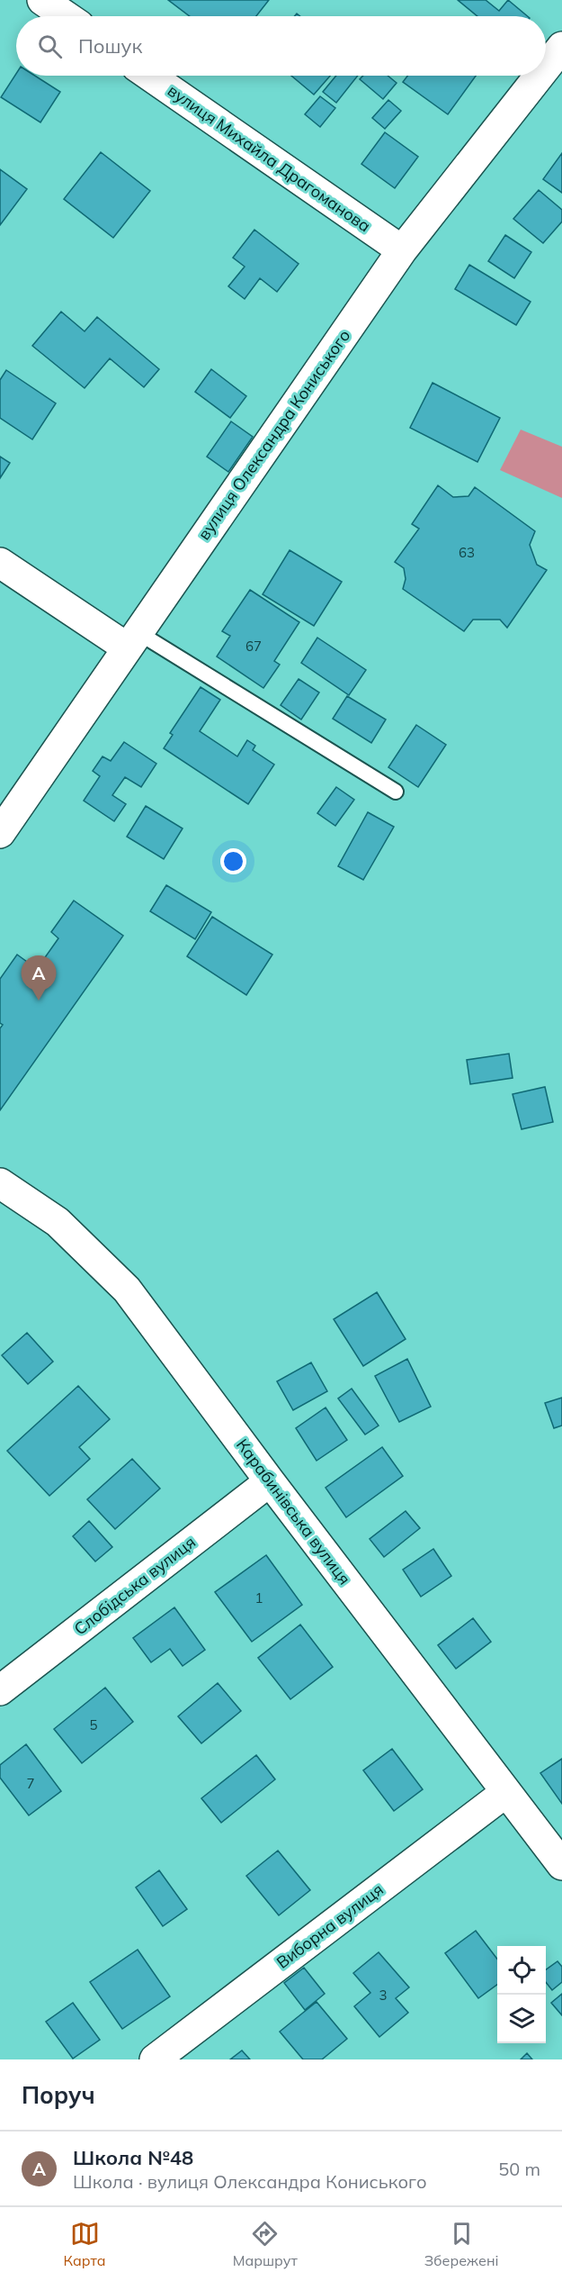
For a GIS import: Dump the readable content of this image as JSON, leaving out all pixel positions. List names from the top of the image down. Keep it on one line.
{"streets":{"street":["вулиця Михайла Драгоманова","вулиця Олександра Кониського","Карабинівська вулиця","Слобідська вулиця","Виборна вулиця"]},"crossings":[["вулиця Михайла Драгоманова","вулиця Олександра Кониського"],["Карабинівська вулиця","Слобідська вулиця"],["Карабинівська вулиця","Виборна вулиця"]],"house_numbers":["63","67","1","5","7","3"],"page":{"search":"Пошук","pins":"A","heading":"Поруч","list":[{"mark":"A","name":"Школа №48","note":"Школа · вулиця Олександра Кониського","value":"50 m"}],"nav":["Карта","Маршрут","Збережені"]}}
